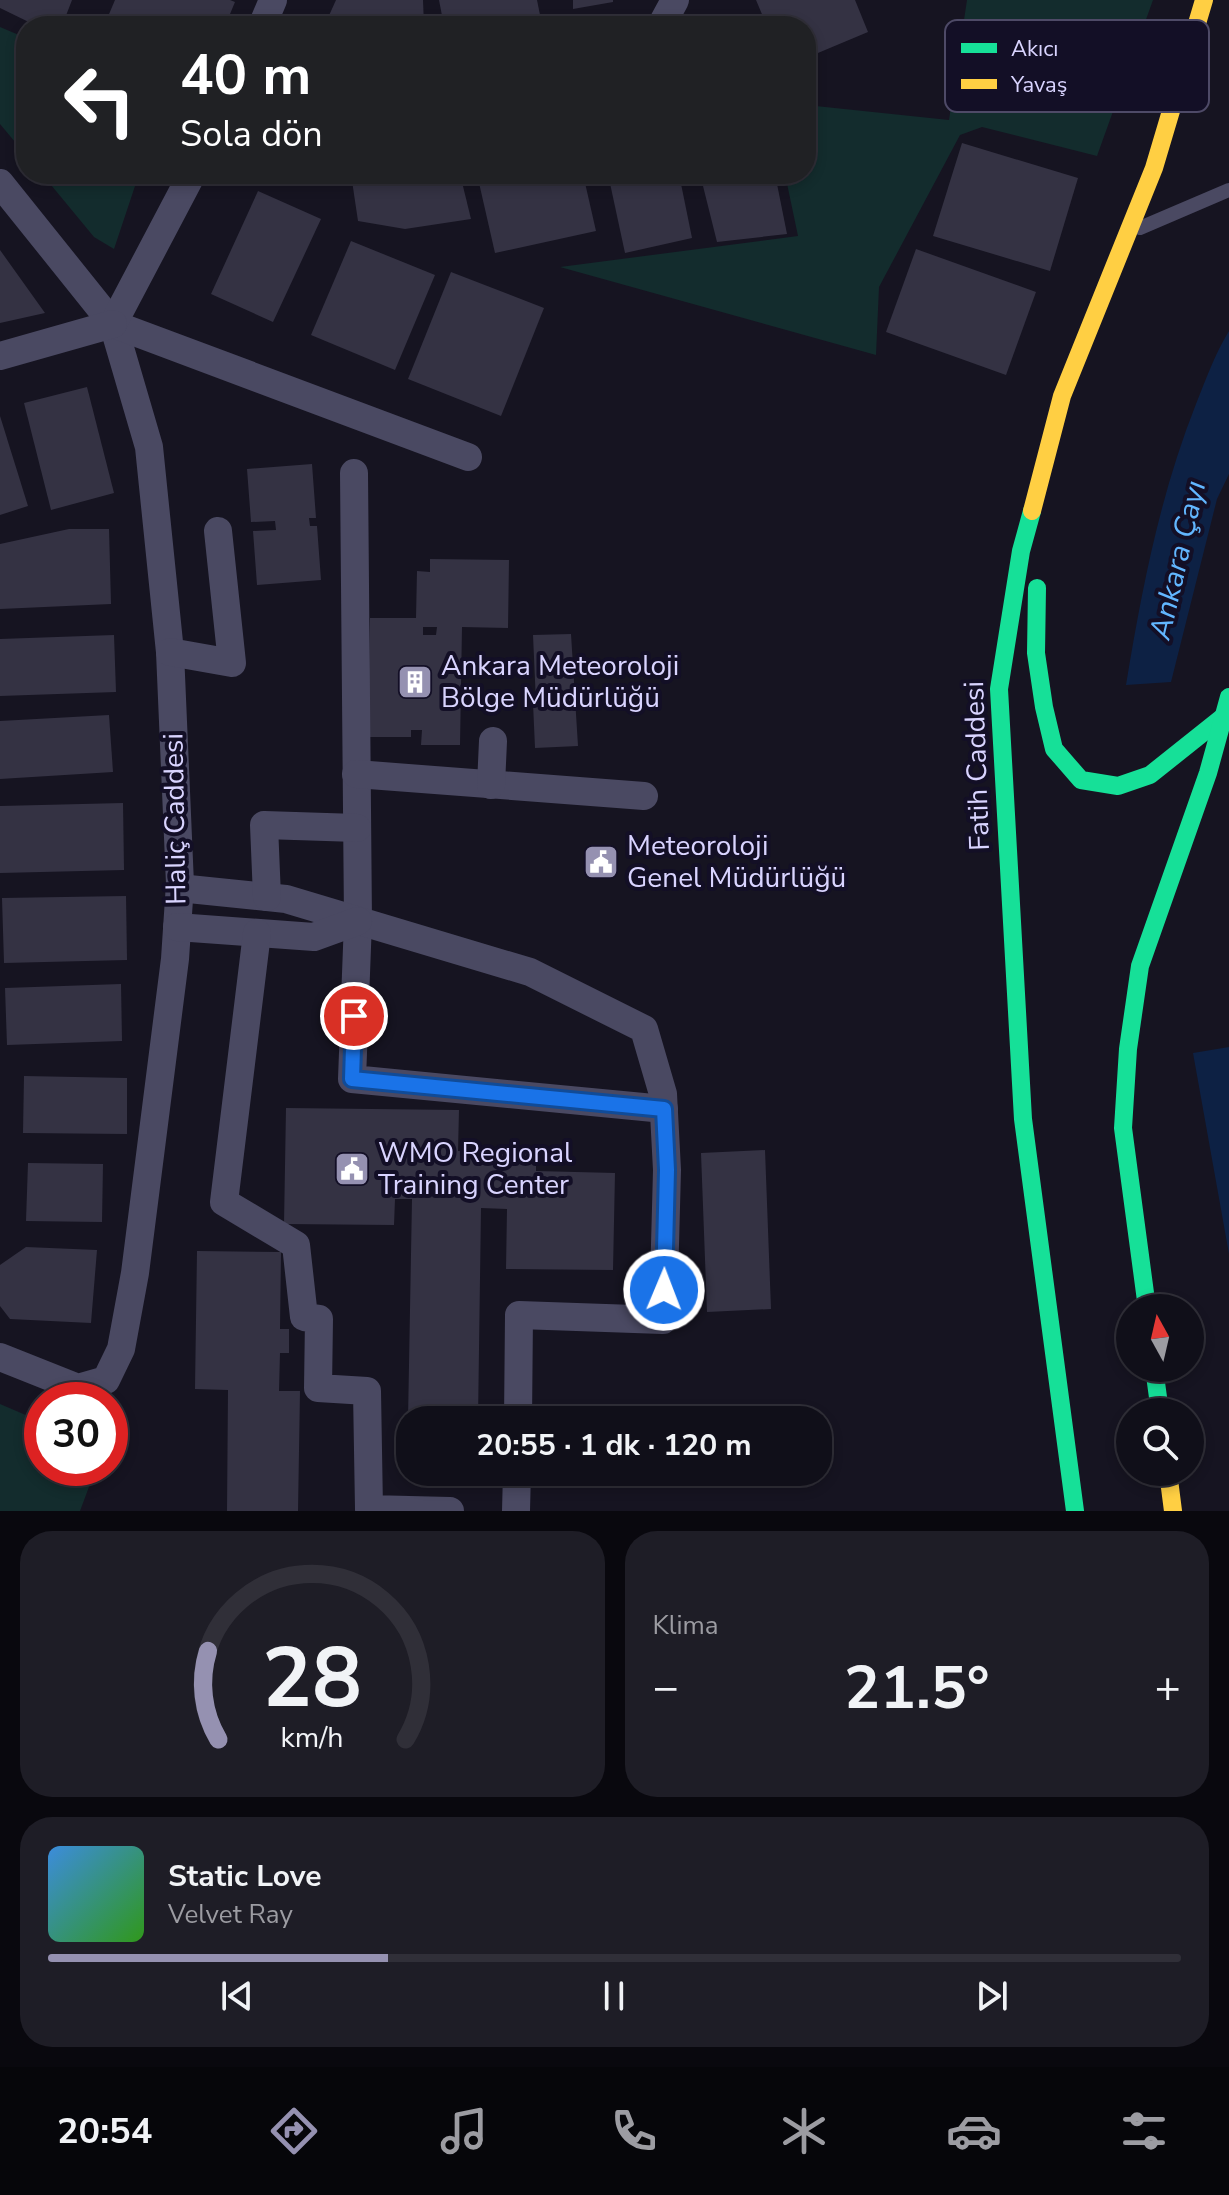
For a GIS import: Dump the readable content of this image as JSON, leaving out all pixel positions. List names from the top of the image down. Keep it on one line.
{"streets":{"main road":["Fatih Caddesi"],"street":["Haliç Caddesi"]},"water":["Ankara Çayı"],"places":{"building":["Ankara Meteoroloji Bölge Müdürlüğü"],"public building":["Meteoroloji Genel Müdürlüğü","WMO Regional Training Center"]},"legend":["Akıcı","Yavaş"],"north":"top","page":{"turn":["40 m","Sola dön"],"limit":"30","trip":"20:55 · 1 dk · 120 m","tile":"Klima","heat":["−","21.5°","+"],"song":["Static Love","Velvet Ray"],"tabs":"20:54","gauge":["28","km/h"]}}
